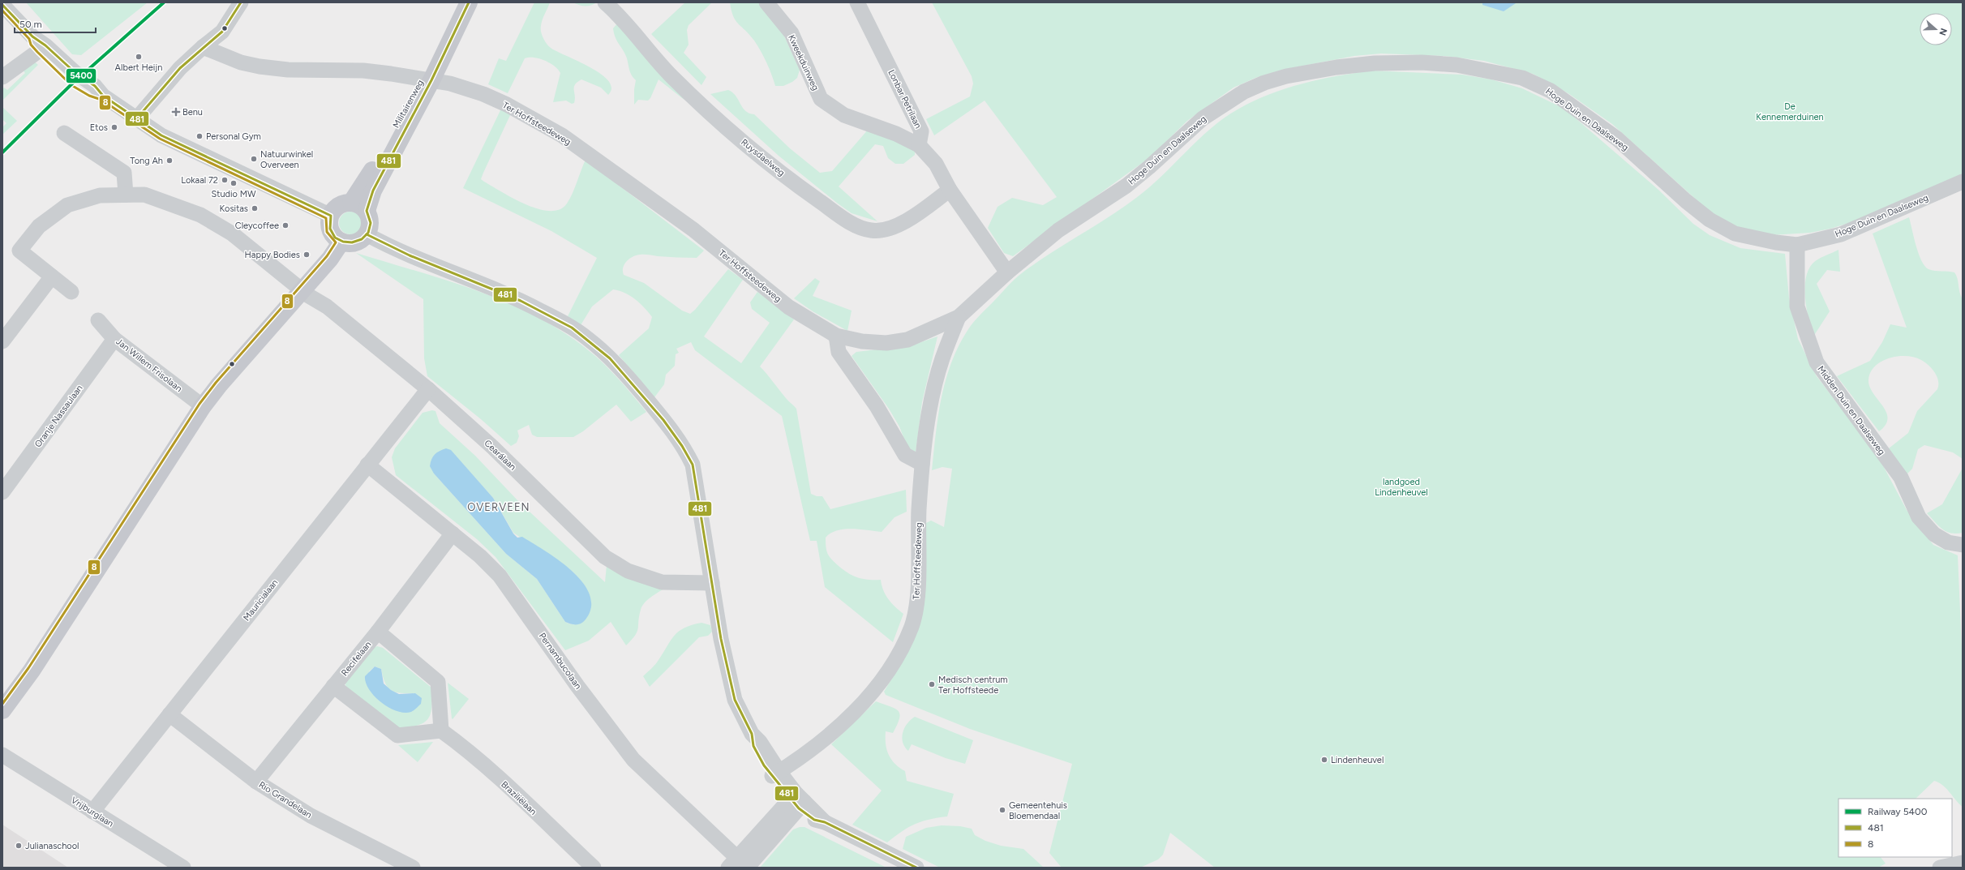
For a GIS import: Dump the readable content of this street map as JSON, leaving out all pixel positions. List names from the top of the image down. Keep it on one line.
{"streets":{"main road":["Militairenweg"],"street":["Kweekduinweg","Lonbar Petrilaan","Hoge Duin en Daalseweg","Ter Hoffsteedeweg","Ruysdaelweg","Jan Willem Frisolaan","Midden Duin en Daalseweg","Oranje Nassaulaan","Cearálaan","Mauricialaan","Recifelaan","Pernambucolaan","Braziliëlaan","Rio Grandelaan","Vrijburglaan"]},"crossings":[["Kweekduinweg","Lonbar Petrilaan"],["Militairenweg","Ter Hoffsteedeweg"],["Hoge Duin en Daalseweg","Ter Hoffsteedeweg"],["Hoge Duin en Daalseweg","Midden Duin en Daalseweg"],["Jan Willem Frisolaan","Oranje Nassaulaan"],["Cearálaan","Mauricialaan"],["Mauricialaan","Pernambucolaan"],["Mauricialaan","Rio Grandelaan"],["Mauricialaan","Vrijburglaan"],["Recifelaan","Pernambucolaan"],["Recifelaan","Rio Grandelaan"]],"districts":["OVERVEEN"],"parks":["De Kennemerduinen","landgoed Lindenheuvel"],"places":{"other":["Albert Heijn","Etos","Personal Gym","Natuurwinkel Overveen","Tong Ah","Lokaal 72","Studio MW","Kositas","Cleycoffee","Happy Bodies","Medisch centrum Ter Hoffsteede","Lindenheuvel","Gemeentehuis Bloemendaal","Julianaschool"],"health":["Benu"]},"lines":["rail line 5400","transit line 481","transit line 8"],"legend":["Railway 5400","481","8"],"scale_bar":"50 m","north":"right"}
